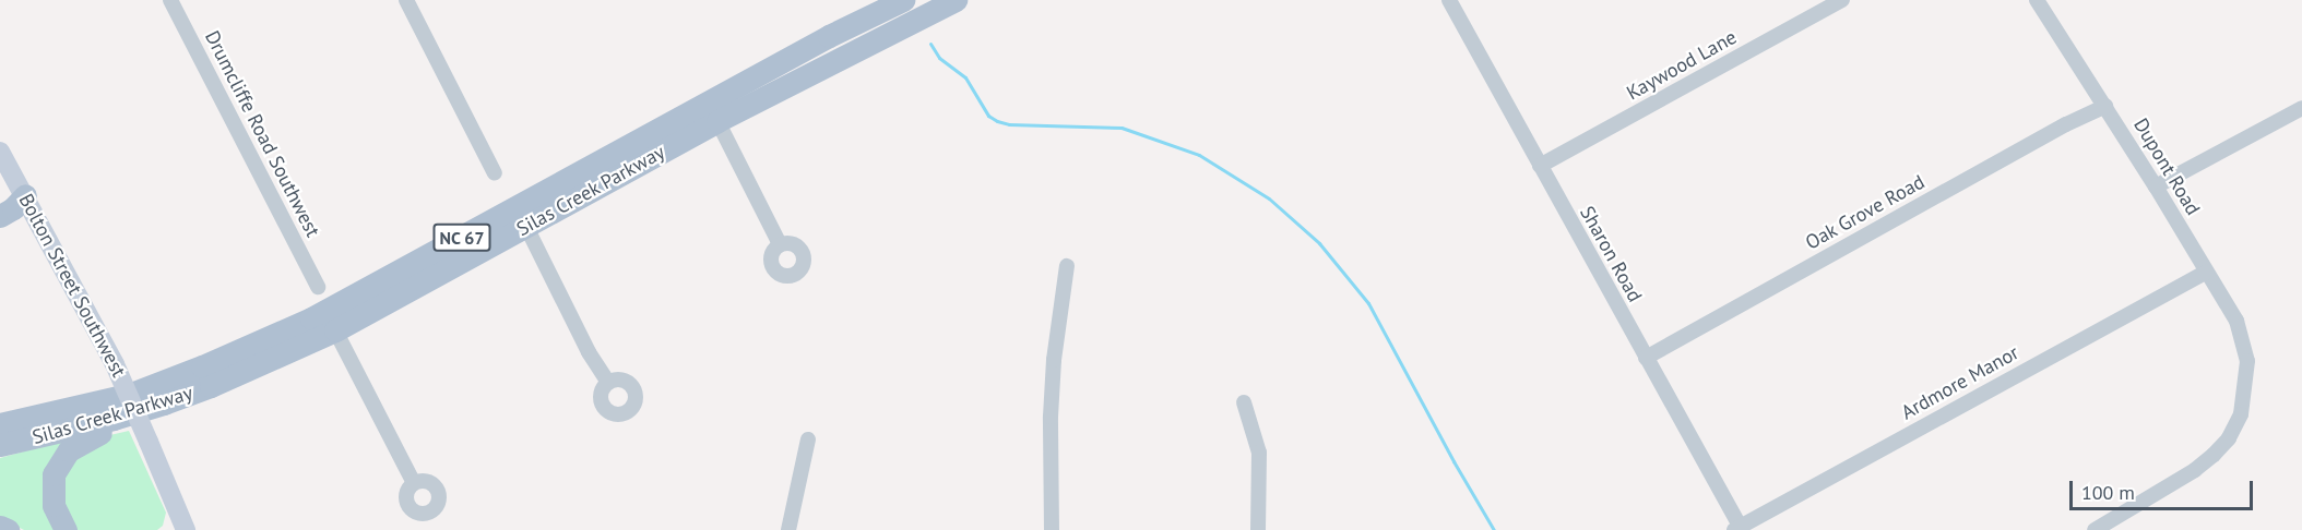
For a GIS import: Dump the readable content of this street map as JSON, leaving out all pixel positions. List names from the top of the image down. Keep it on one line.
{"streets":{"main road":["Silas Creek Parkway","NC 67"],"street":["Kaywood Lane","Drumcliffe Road Southwest","Dupont Road","Oak Grove Road","Sharon Road","Bolton Street Southwest","Ardmore Manor"]},"crossings":[["Kaywood Lane","Sharon Road"],["Dupont Road","Oak Grove Road"],["Dupont Road","Ardmore Manor"],["Oak Grove Road","Sharon Road"],["Sharon Road","Ardmore Manor"]],"scale_bar":"100 m"}
